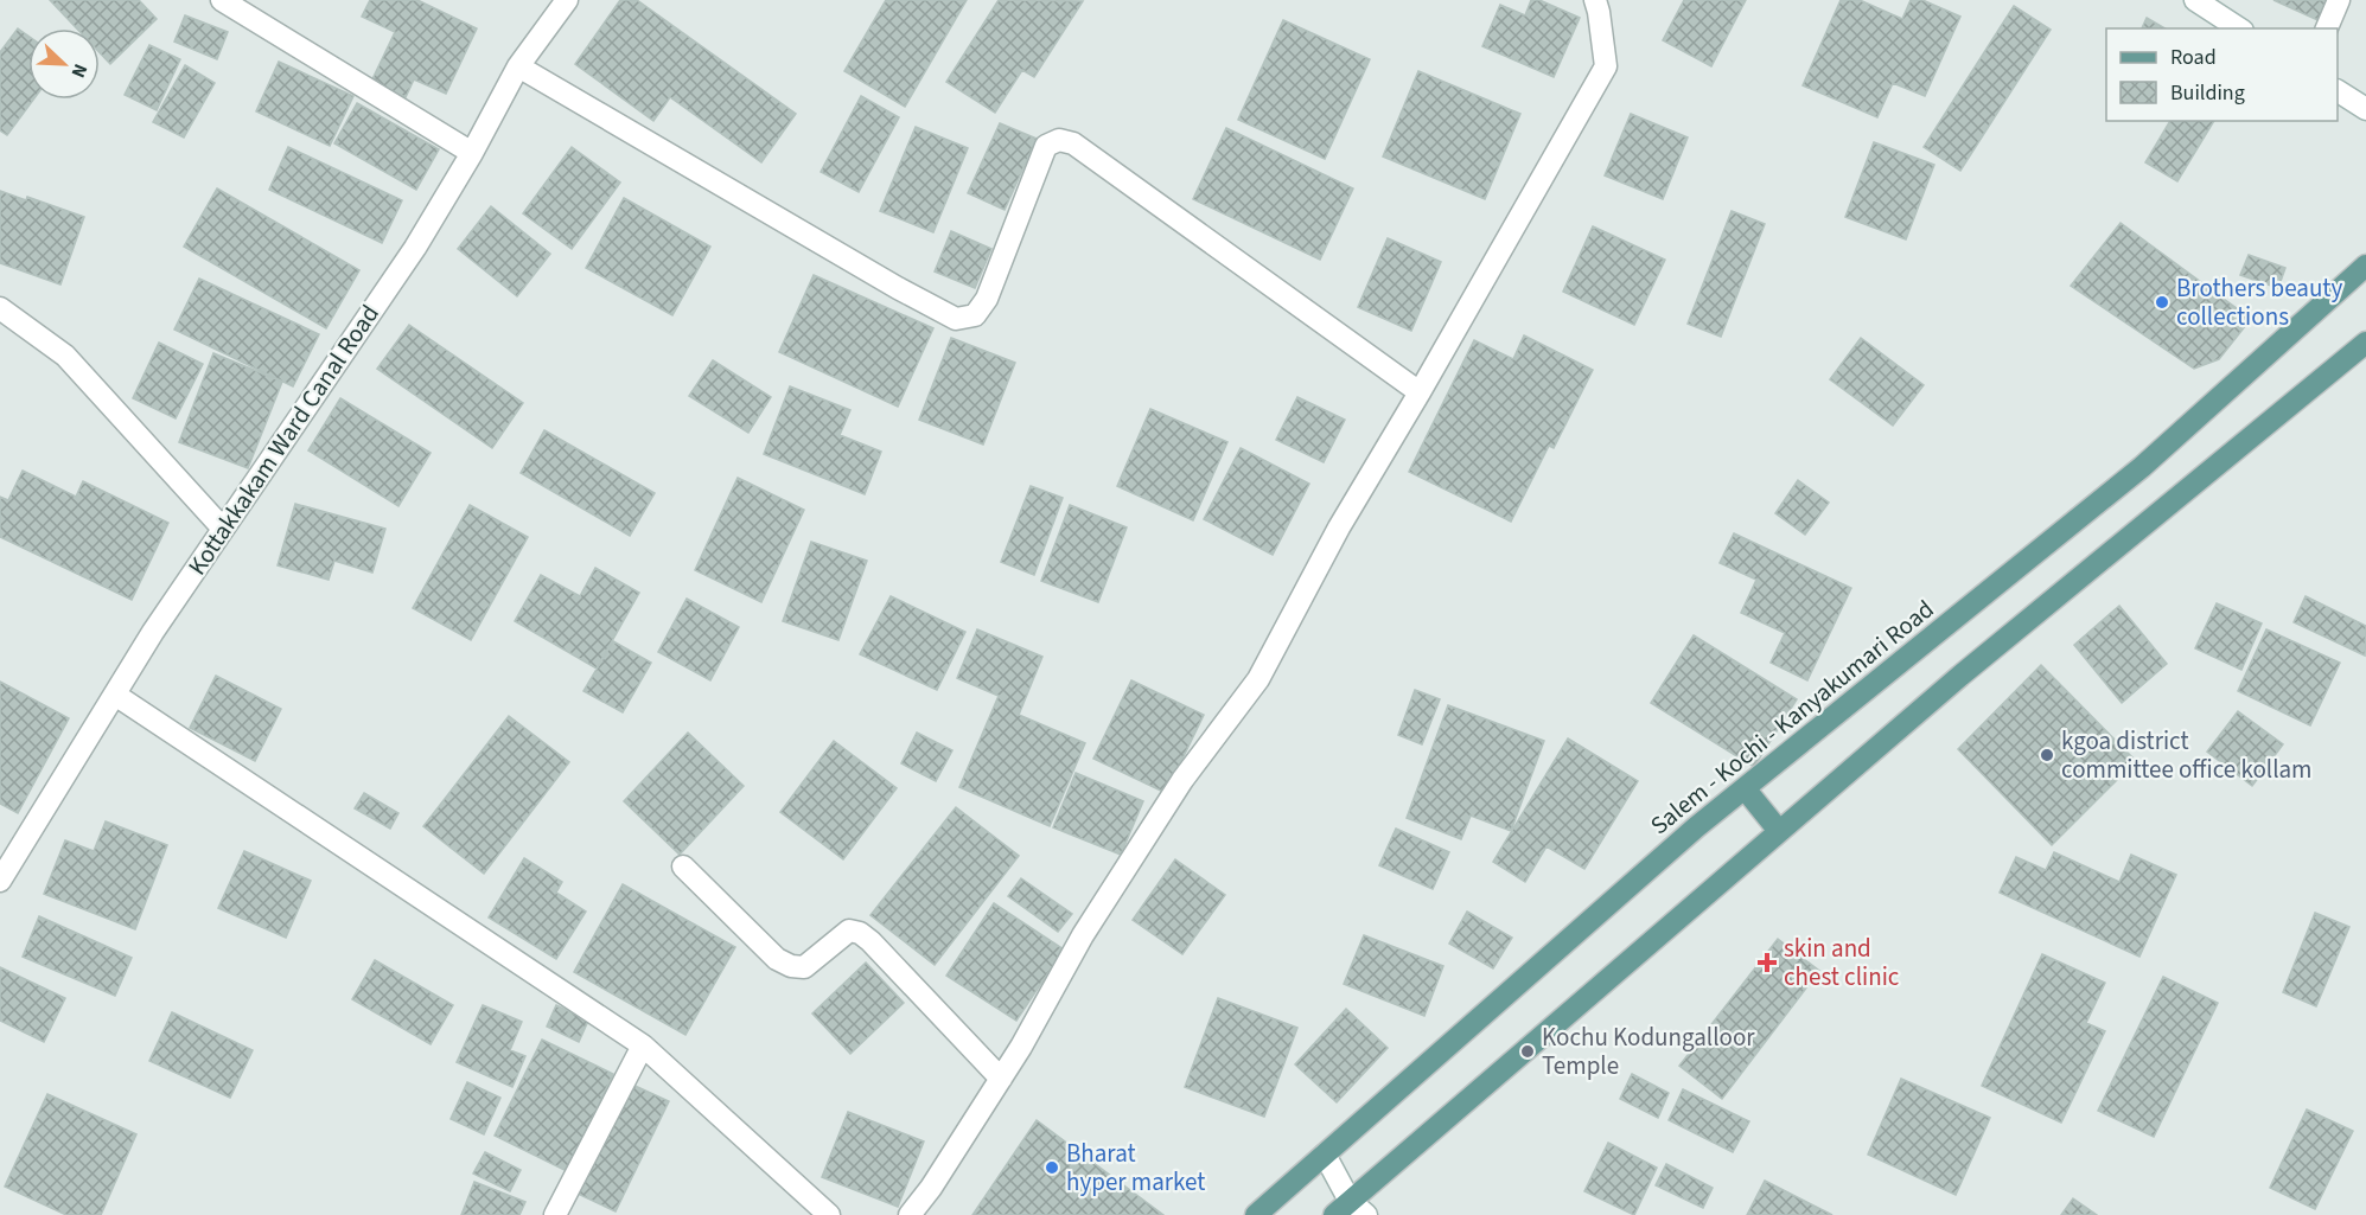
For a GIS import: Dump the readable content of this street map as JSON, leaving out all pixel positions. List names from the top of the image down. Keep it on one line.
{"streets":{"main road":["Salem - Kochi - Kanyakumari Road"],"street":["Kottakkakam Ward Canal Road"]},"places":{"other":["Brothers beauty collections","kgoa district committee office kollam","Kochu Kodungalloor Temple","Bharat hyper market"],"health":["skin and chest clinic"]},"legend":["Road","Building"],"north":"bottom right"}
